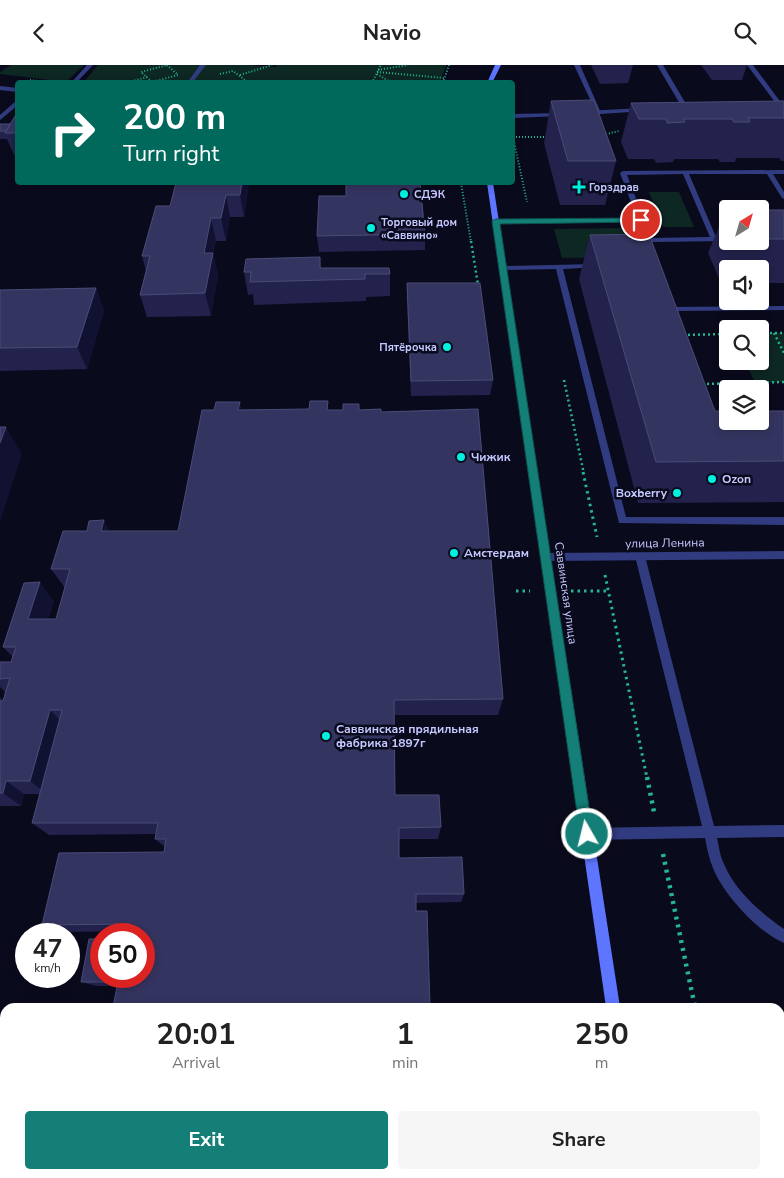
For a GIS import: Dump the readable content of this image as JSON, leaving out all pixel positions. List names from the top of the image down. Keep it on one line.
{"streets":{"main road":["Саввинская улица"],"street":["улица Ленина"]},"crossings":[["улица Ленина","Саввинская улица"]],"places":{"health":["Горздрав"],"other":["СДЭК","Торговый дом «Саввино»","Пятёрочка","Чижик","Ozon","Boxberry","Амстердам","Саввинская прядильная фабрика 1897г"]},"north":"top right","page":{"header":"Navio","turn":["200 m","Turn right"],"speed":"47 km/h","limit":"50","eta":["20:01","Arrival","1","min","250","m"],"buttons":["Exit","Share"]}}
